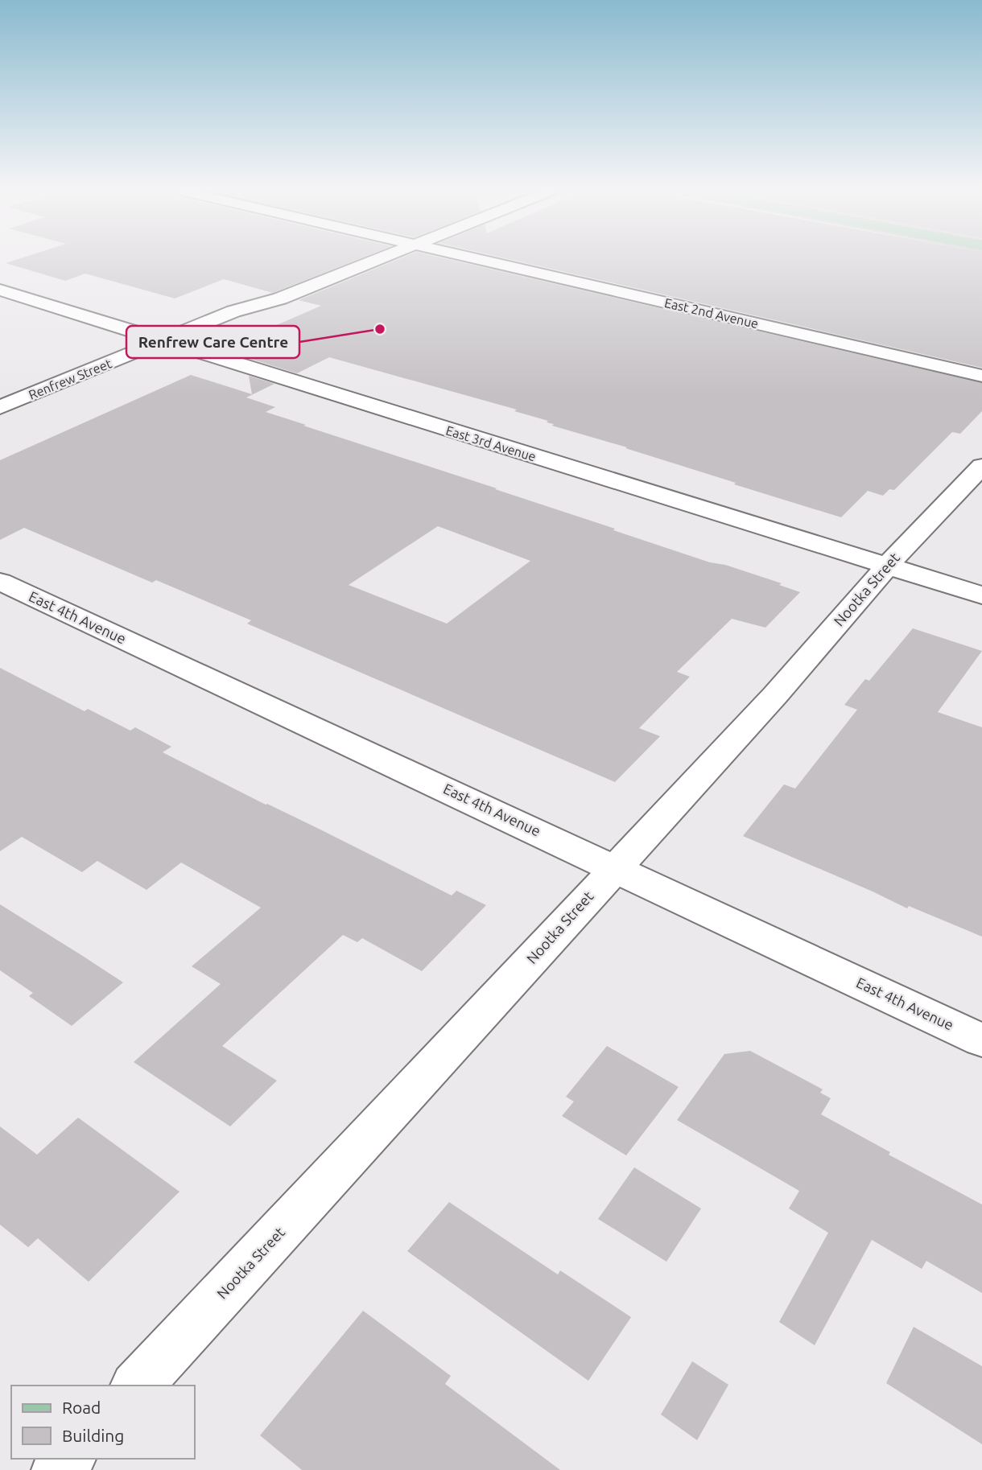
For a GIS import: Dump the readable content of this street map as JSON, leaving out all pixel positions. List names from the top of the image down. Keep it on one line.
{"streets":{"street":["East 2nd Avenue","Renfrew Street","East 3rd Avenue","Nootka Street","East 4th Avenue"]},"crossings":[["Renfrew Street","East 3rd Avenue"],["East 3rd Avenue","Nootka Street"],["Nootka Street","East 4th Avenue"]],"places":["Renfrew Care Centre"],"legend":["Road","Building"]}
